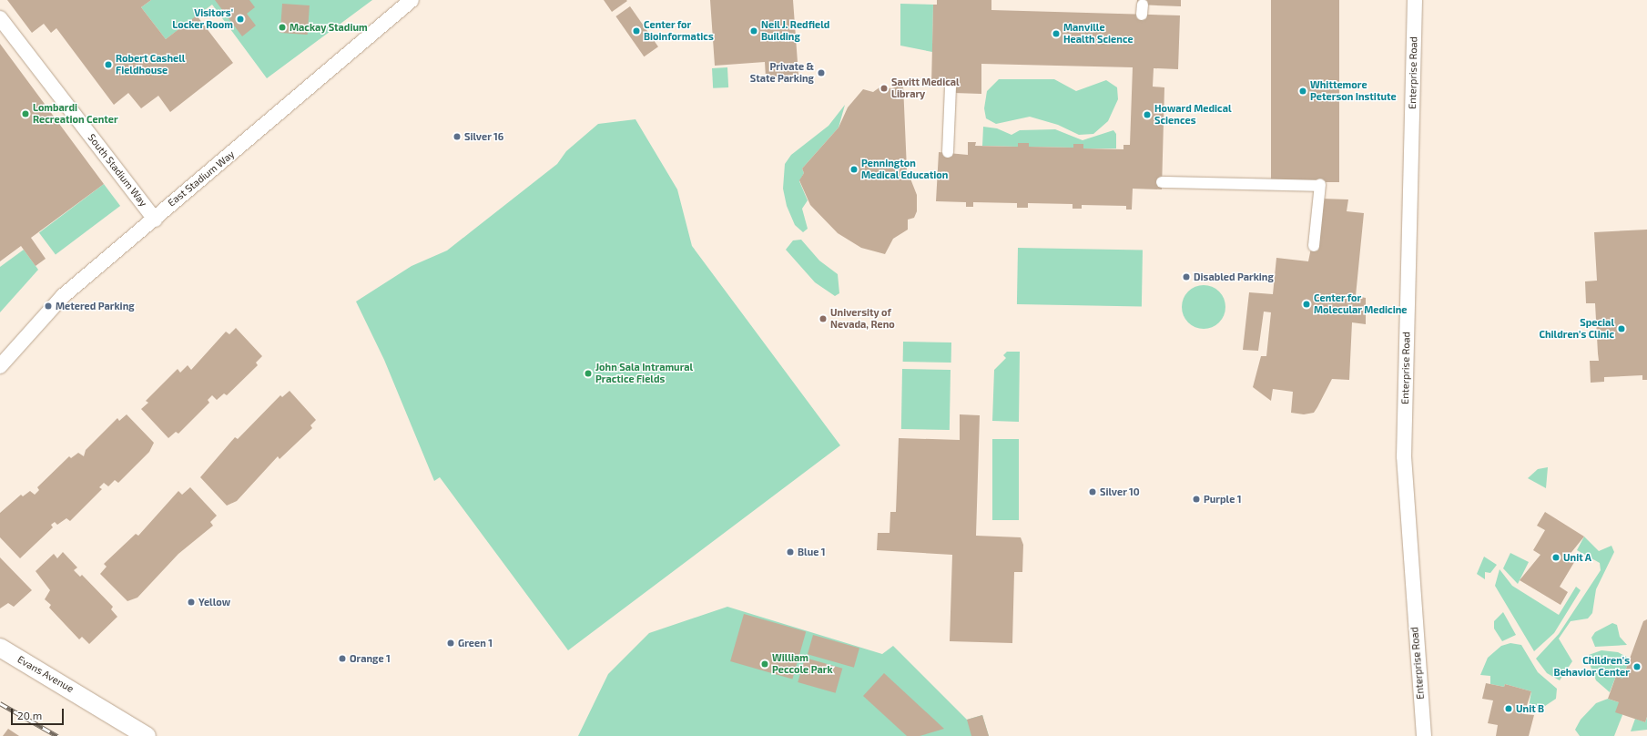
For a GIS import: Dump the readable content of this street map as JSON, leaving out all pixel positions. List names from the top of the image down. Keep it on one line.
{"streets":{"street":["Enterprise Road","South Stadium Way","East Stadium Way","Evans Avenue"]},"crossings":[["South Stadium Way","East Stadium Way"]],"places":["Visitors' Locker Room","Mackay Stadium","Center for Bioinformatics","Neil J. Redfield Building","Manville Health Science","Robert Cashell Fieldhouse","Private & State Parking","Savitt Medical Library","Whittemore Peterson Institute","Lombardi Recreation Center","Howard Medical Sciences","Silver 16","Pennington Medical Education","Disabled Parking","Center for Molecular Medicine","Metered Parking","University of Nevada, Reno","Special Children's Clinic","John Sala Intramural Practice Fields","Silver 10","Purple 1","Blue 1","Unit A","Yellow","Green 1","Orange 1","William Peccole Park","Children's Behavior Center","Unit B"],"scale_bar":"20 m"}
